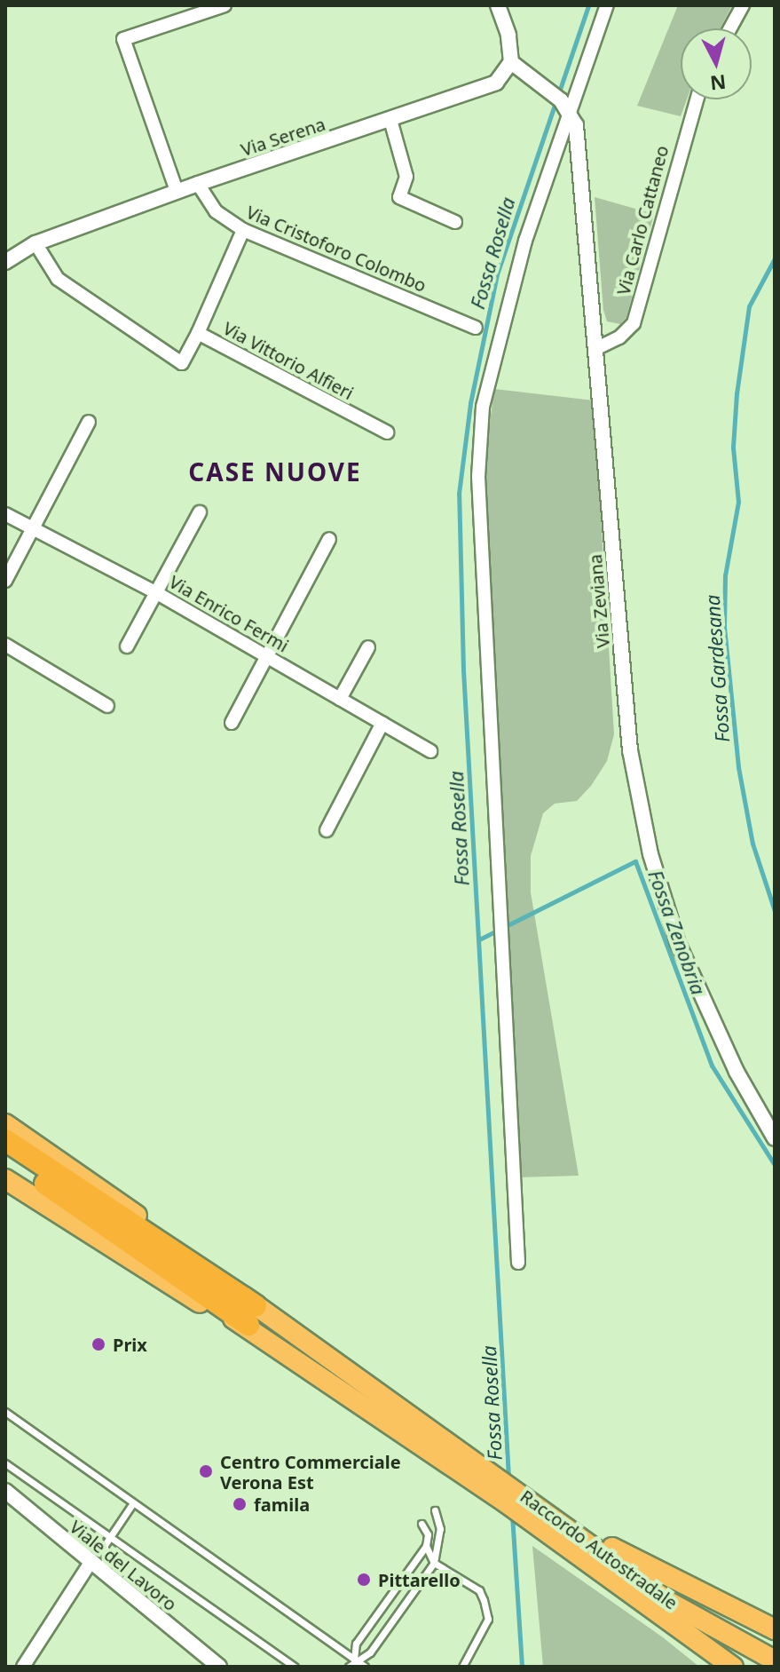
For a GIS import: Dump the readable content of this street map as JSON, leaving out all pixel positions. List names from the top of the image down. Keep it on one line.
{"streets":{"highway":["Raccordo Autostradale"],"street":["Via Serena","Via Carlo Cattaneo","Via Cristoforo Colombo","Via Vittorio Alfieri","Via Zeviana","Via Enrico Fermi","Viale del Lavoro"]},"crossings":[["Via Serena","Via Cristoforo Colombo"],["Via Carlo Cattaneo","Via Zeviana"],["Via Cristoforo Colombo","Via Vittorio Alfieri"]],"districts":["CASE NUOVE"],"water":["Fossa Rosella","Fossa Gardesana","Fossa Zenobria"],"places":["Prix","Centro Commerciale Verona Est","famila","Pittarello"],"north":"bottom"}
